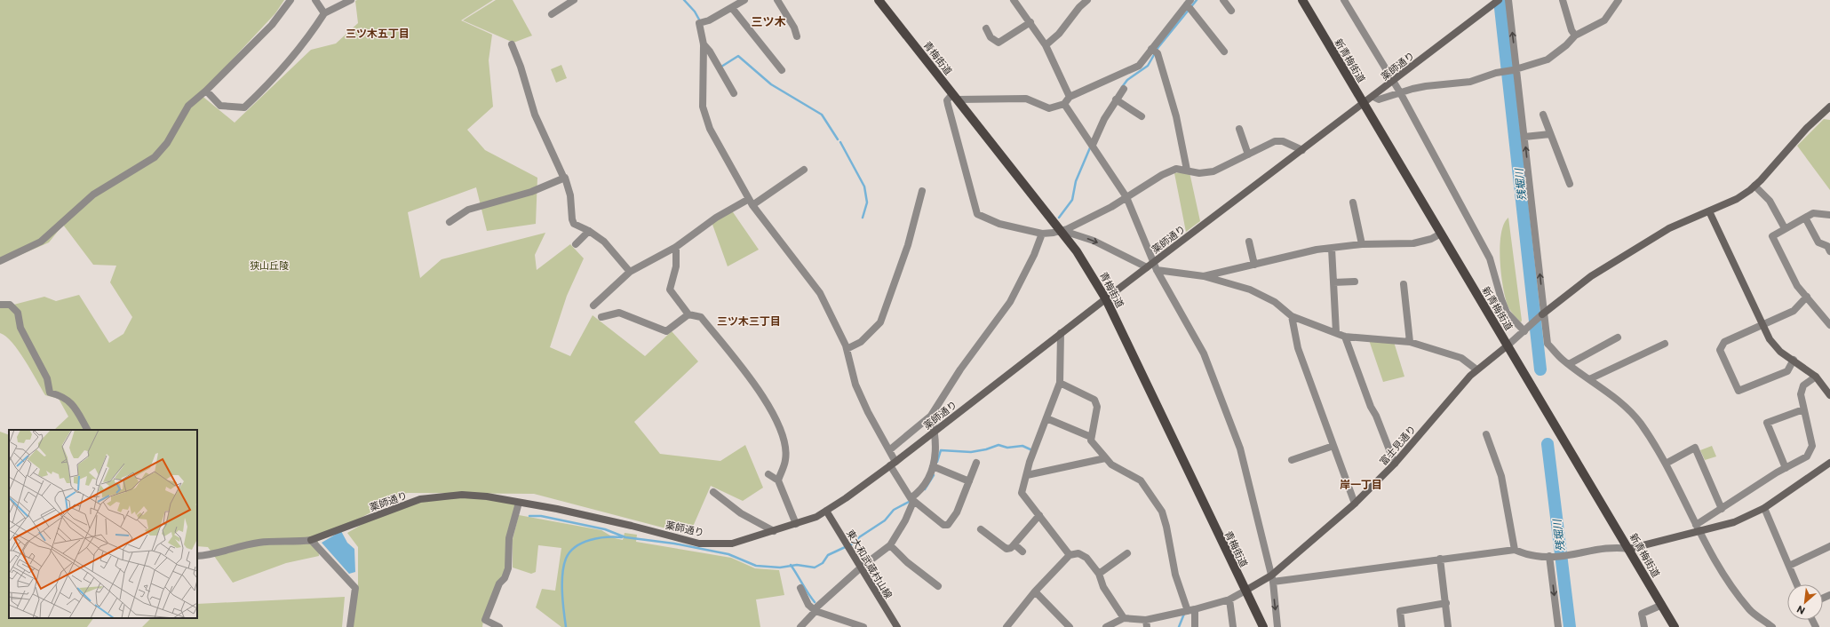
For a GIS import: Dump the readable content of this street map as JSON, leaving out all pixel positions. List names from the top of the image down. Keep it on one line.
{"streets":{"main road":["青梅街道","新青梅街道"],"street":["薬師通り","富士見通り","東大和武蔵村山線"]},"crossings":[["青梅街道","薬師通り"],["青梅街道","富士見通り"],["新青梅街道","薬師通り"],["新青梅街道","富士見通り"],["薬師通り","東大和武蔵村山線"]],"districts":["三ツ木","三ツ木五丁目","三ツ木三丁目","岸一丁目"],"water":["残堀川"],"parks":["狭山丘陵"],"north":"bottom left"}
